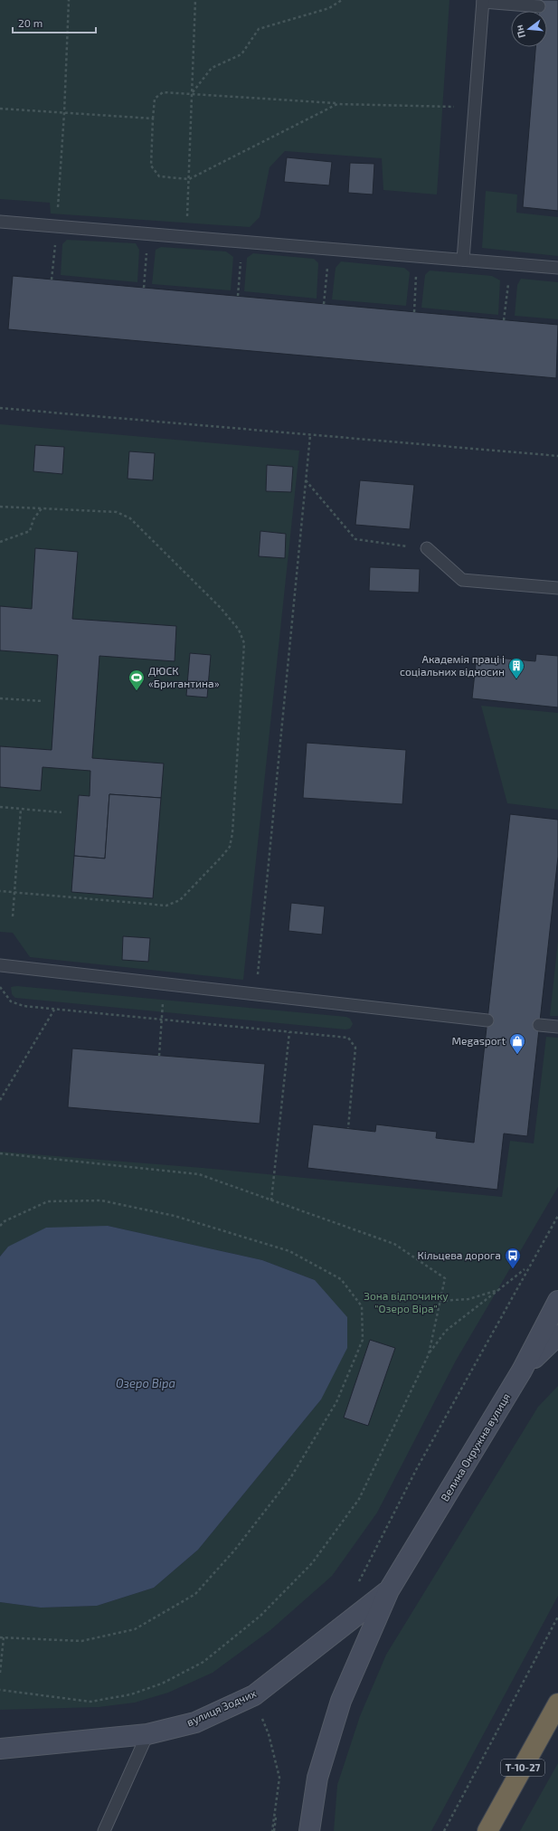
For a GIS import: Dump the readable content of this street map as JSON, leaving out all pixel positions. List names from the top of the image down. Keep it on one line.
{"streets":{"highway":["Т-10-27"],"main road":["Велика Окружна вулиця","вулиця Зодчих"]},"crossings":[["Велика Окружна вулиця","вулиця Зодчих"]],"water":["Озеро Віра"],"parks":["Зона відпочинку \"Озеро Віра\""],"places":{"building":["Академія праці і соціальних відносин"],"sports":["ДЮСК «Бригантина»"],"shop":["Megasport"],"bus stop":["Кільцева дорога"]},"scale_bar":"20 m","north":"left"}
